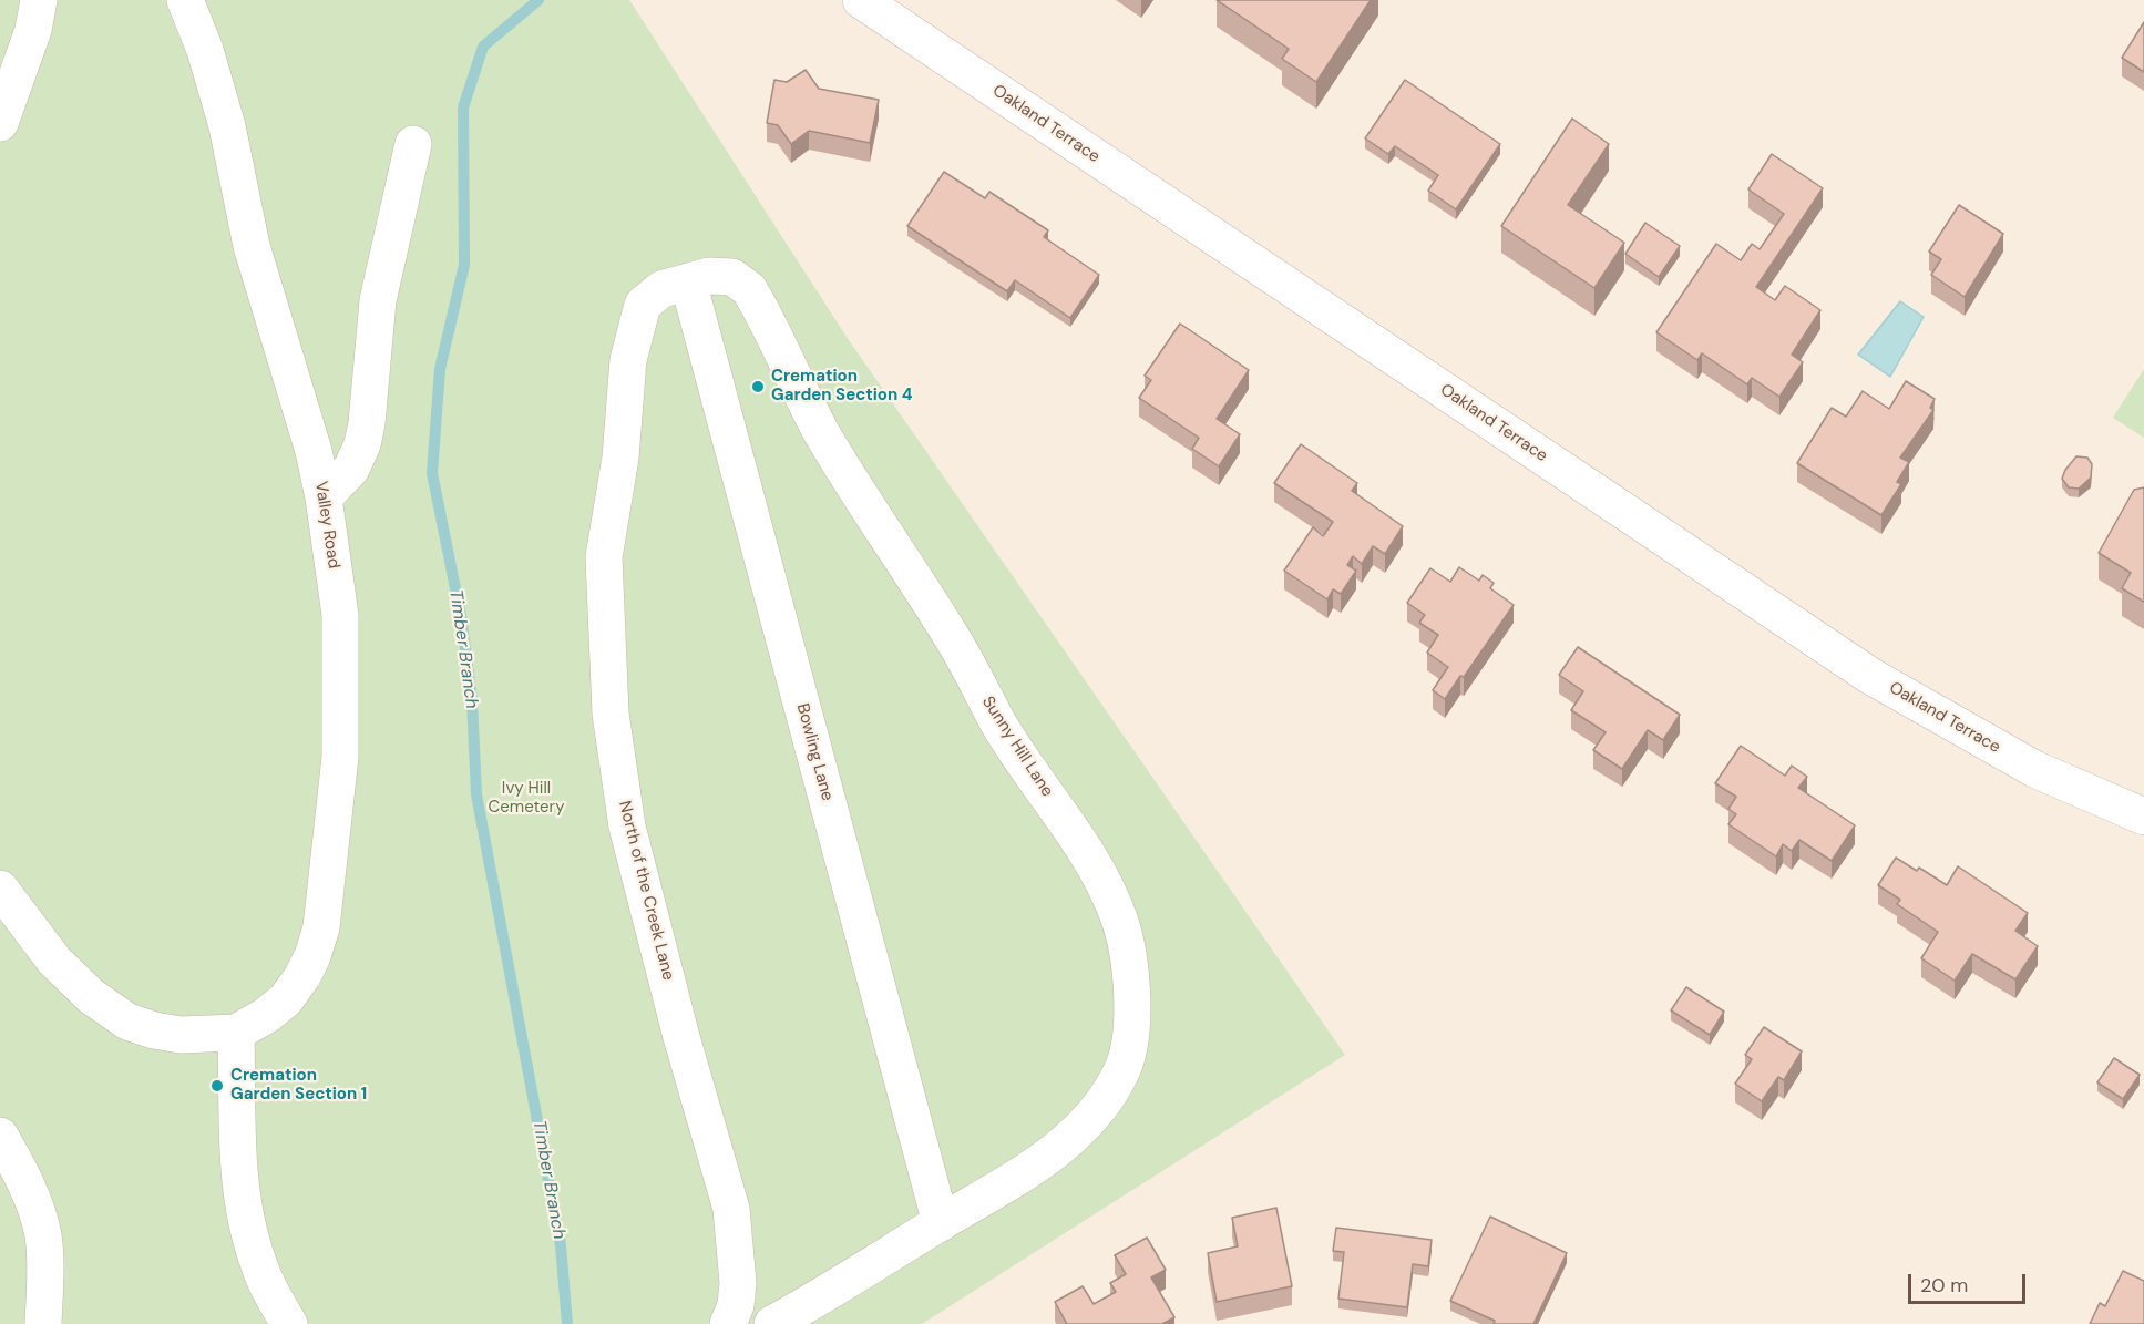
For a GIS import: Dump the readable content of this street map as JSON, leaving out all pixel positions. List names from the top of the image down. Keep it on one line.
{"streets":{"street":["Oakland Terrace","Valley Road","Sunny Hill Lane","Bowling Lane","North of the Creek Lane"]},"crossings":[["Sunny Hill Lane","Bowling Lane"],["Sunny Hill Lane","North of the Creek Lane"],["Bowling Lane","North of the Creek Lane"]],"water":["Timber Branch"],"parks":["Ivy Hill Cemetery"],"places":["Cremation Garden Section 4","Cremation Garden Section 1"],"scale_bar":"20 m"}
